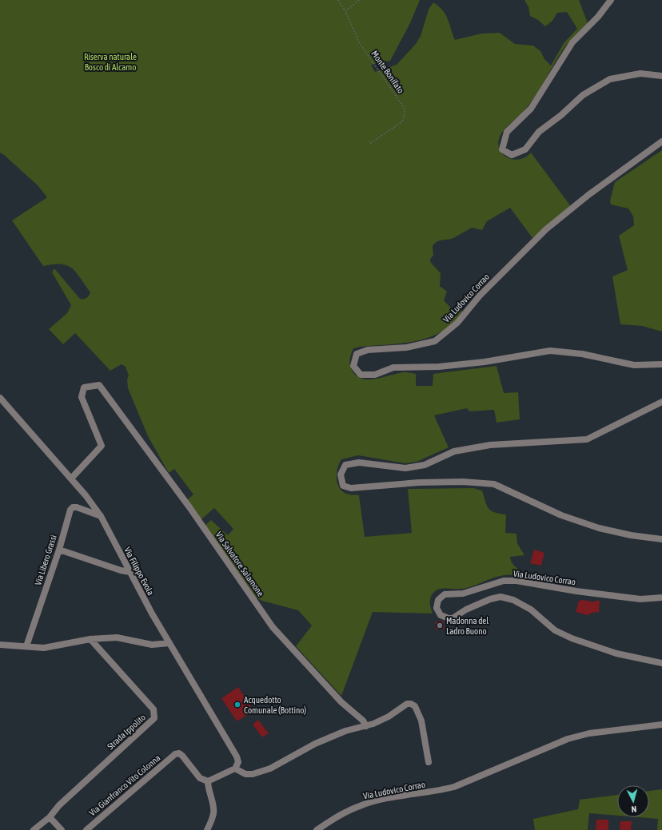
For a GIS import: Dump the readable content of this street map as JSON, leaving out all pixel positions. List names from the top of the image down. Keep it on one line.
{"streets":{"street":["Via Ludovico Corrao","Via Libero Grassi","Via Salvatore Salamone","Via Filippo Evola","Strada Ippolito","Via Gianfranco Vito Colonna"],"path":["Monte Bonifato"]},"crossings":[["Via Libero Grassi","Via Filippo Evola"],["Via Salvatore Salamone","Via Filippo Evola"]],"parks":["Riserva naturale Bosco di Alcamo"],"places":["Madonna del Ladro Buono","Acquedotto Comunale (Bottino)"],"north":"bottom"}
